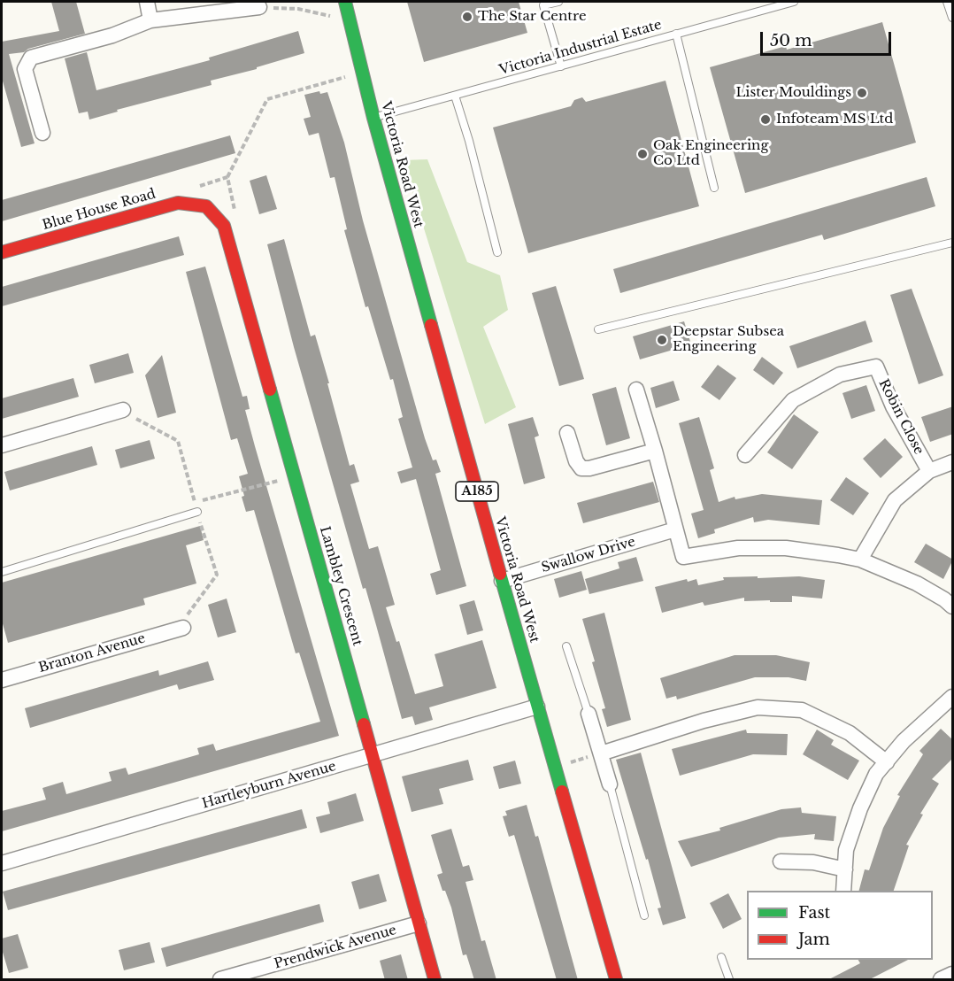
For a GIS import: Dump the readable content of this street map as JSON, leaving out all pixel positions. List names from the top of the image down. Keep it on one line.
{"streets":{"main road":["Victoria Road West","Blue House Road","A185","Lambley Crescent"],"street":["Robin Close","Swallow Drive","Branton Avenue","Hartleyburn Avenue","Prendwick Avenue"],"lane":["Victoria Industrial Estate"]},"crossings":[["Victoria Industrial Estate","Victoria Road West"],["Victoria Road West","Swallow Drive"],["Victoria Road West","Hartleyburn Avenue"],["Blue House Road","Lambley Crescent"],["Lambley Crescent","Hartleyburn Avenue"],["Lambley Crescent","Prendwick Avenue"]],"places":["The Star Centre","Lister Mouldings","Infoteam MS Ltd","Oak Engineering Co Ltd","Deepstar Subsea Engineering"],"legend":["Fast","Jam"],"scale_bar":"50 m"}
